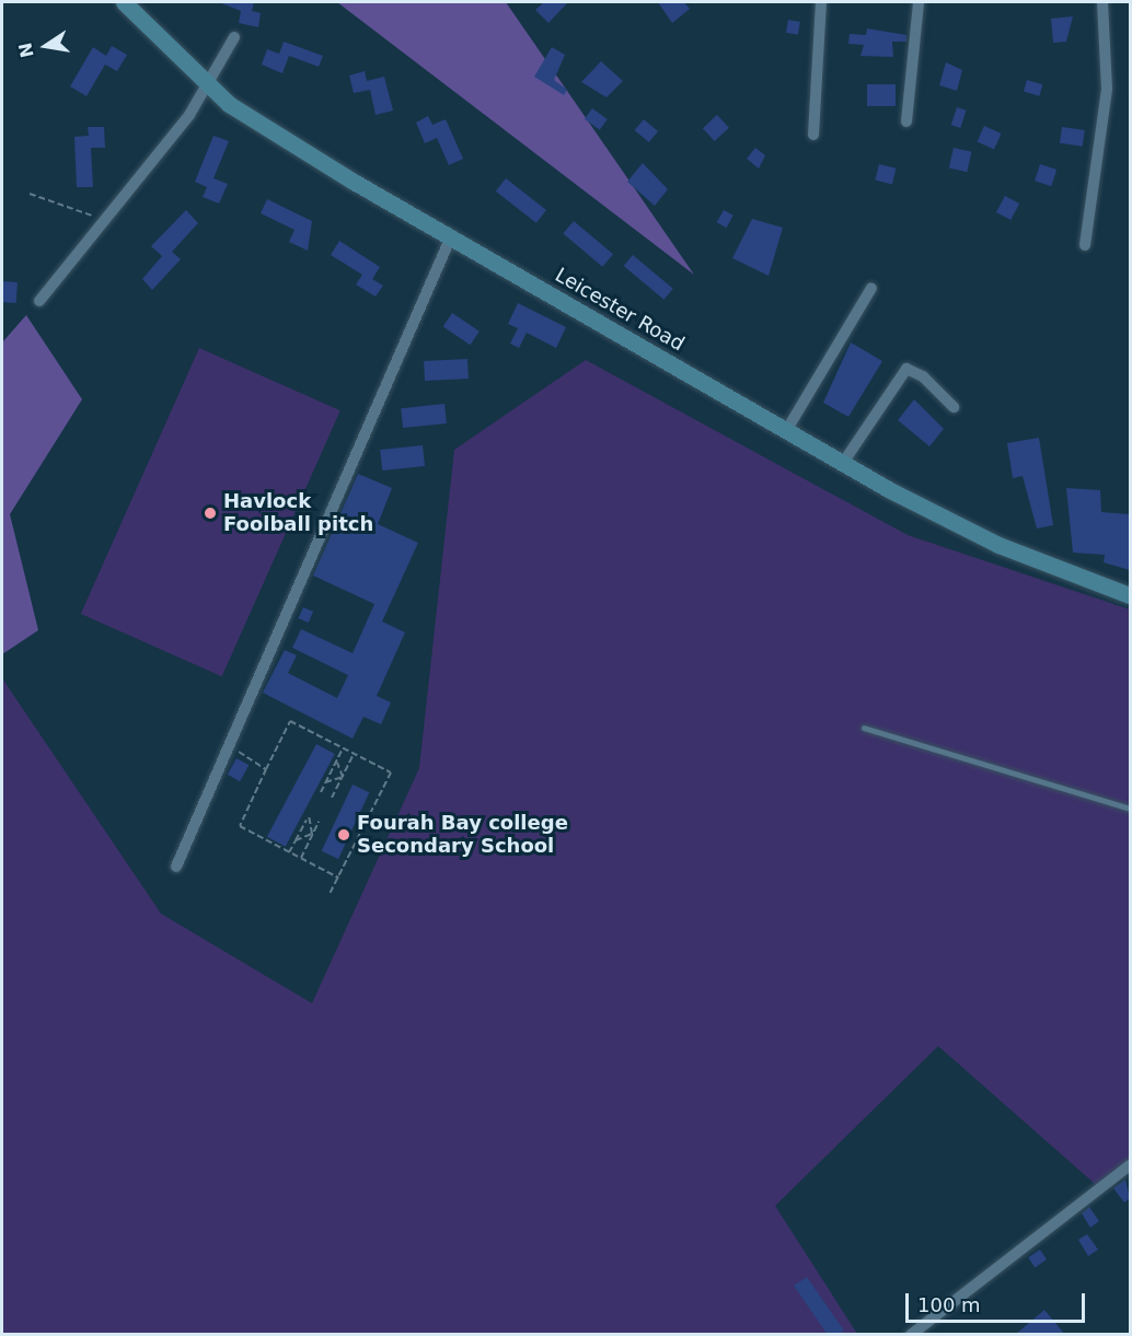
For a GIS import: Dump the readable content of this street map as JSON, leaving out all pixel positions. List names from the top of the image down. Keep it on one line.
{"streets":{"street":["Leicester Road"]},"places":["Havlock Foolball pitch","Fourah Bay college Secondary School"],"scale_bar":"100 m","north":"left"}
